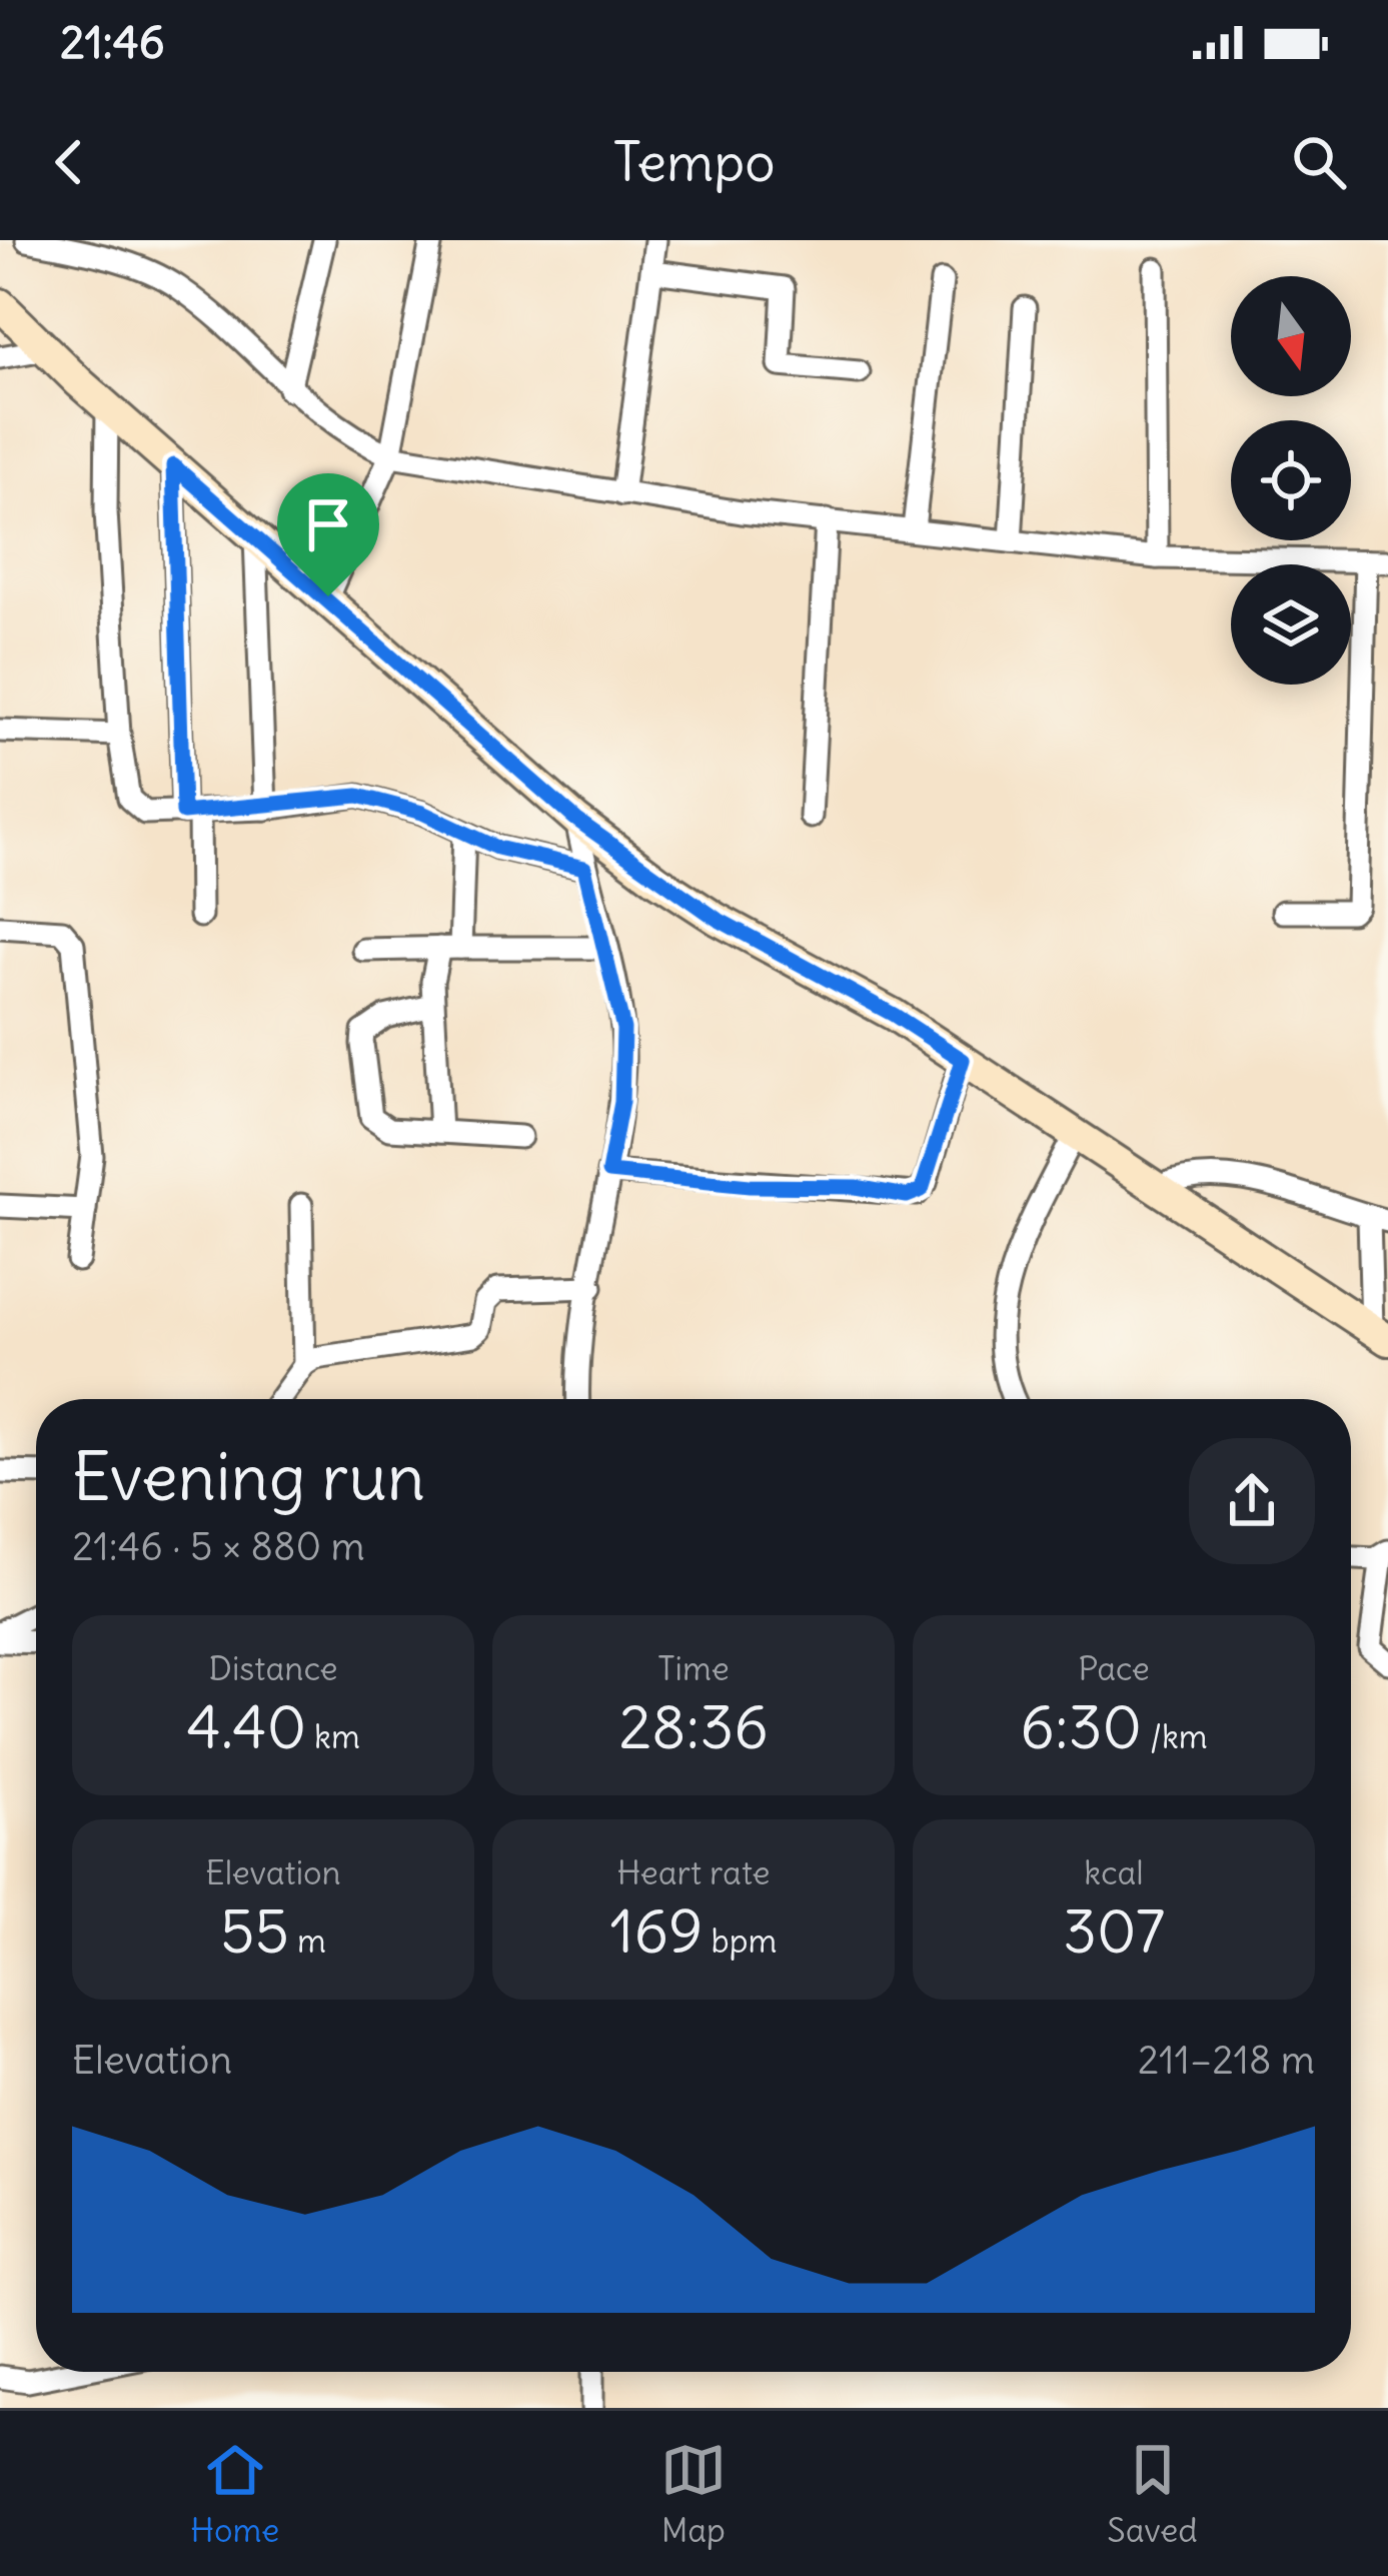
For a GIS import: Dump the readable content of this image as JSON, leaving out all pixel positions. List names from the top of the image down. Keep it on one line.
{"north":"bottom","page":{"status":"21:46","header":"Tempo","heading":["Evening run","21:46 · 5 × 880 m"],"stats":[["Distance","4.40 km"],["Time","28:36"],["Pace","6:30 /km"],["Elevation","55 m"],["Heart rate","169 bpm"],["kcal","307"]],"chart":["Elevation","211–218 m"],"tabs":["Home","Map","Saved"]}}
